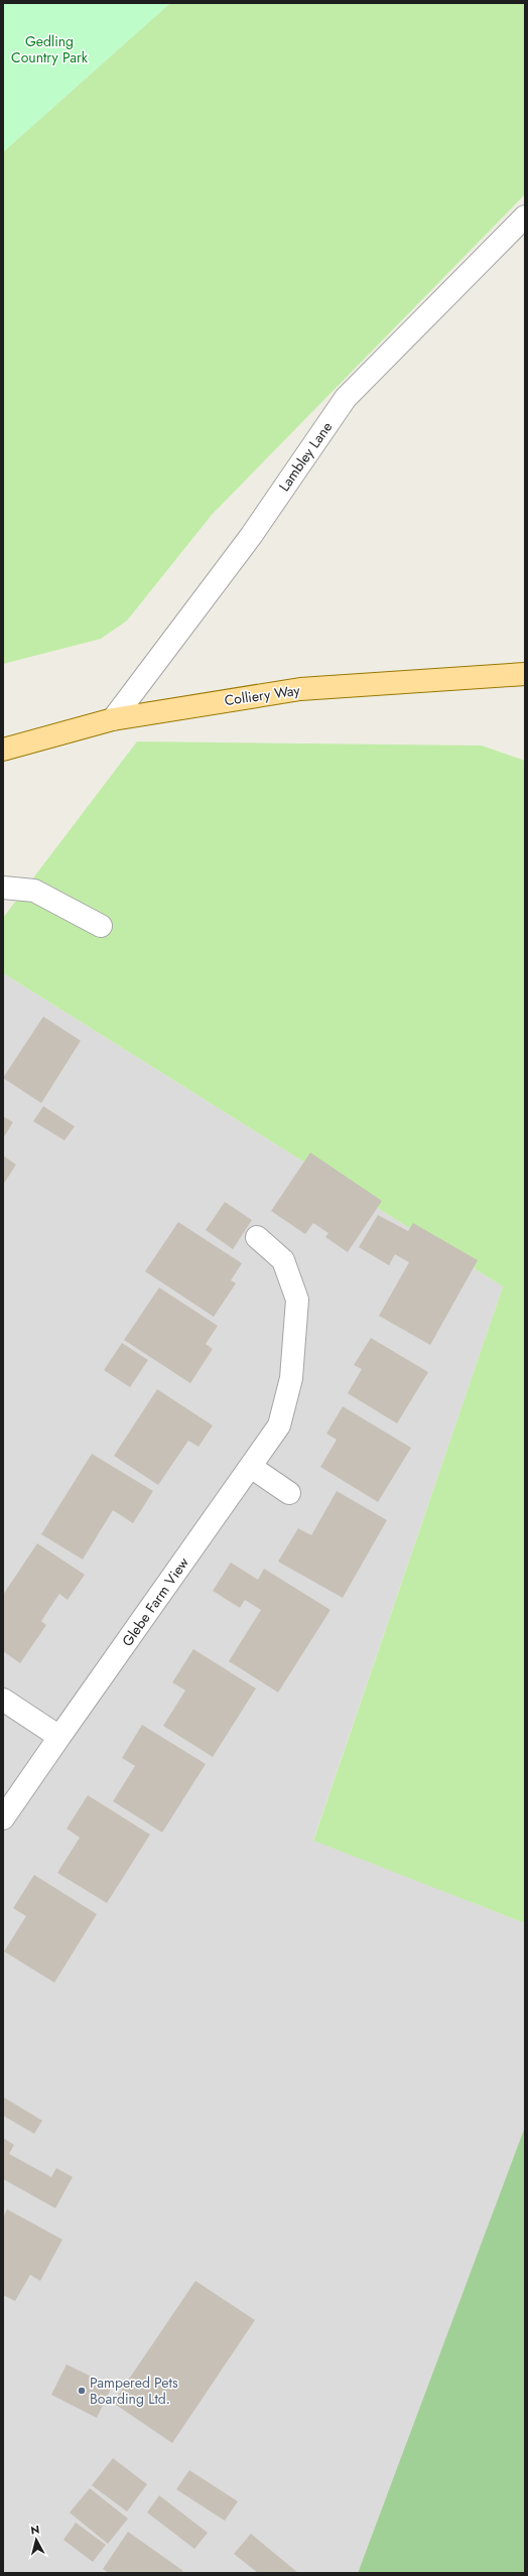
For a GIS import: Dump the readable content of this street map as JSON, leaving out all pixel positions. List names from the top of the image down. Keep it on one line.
{"streets":{"main road":["Colliery Way"],"street":["Lambley Lane","Glebe Farm View"]},"crossings":[["Lambley Lane","Colliery Way"]],"parks":["Gedling Country Park"],"places":["Pampered Pets Boarding Ltd."],"north":"top"}
